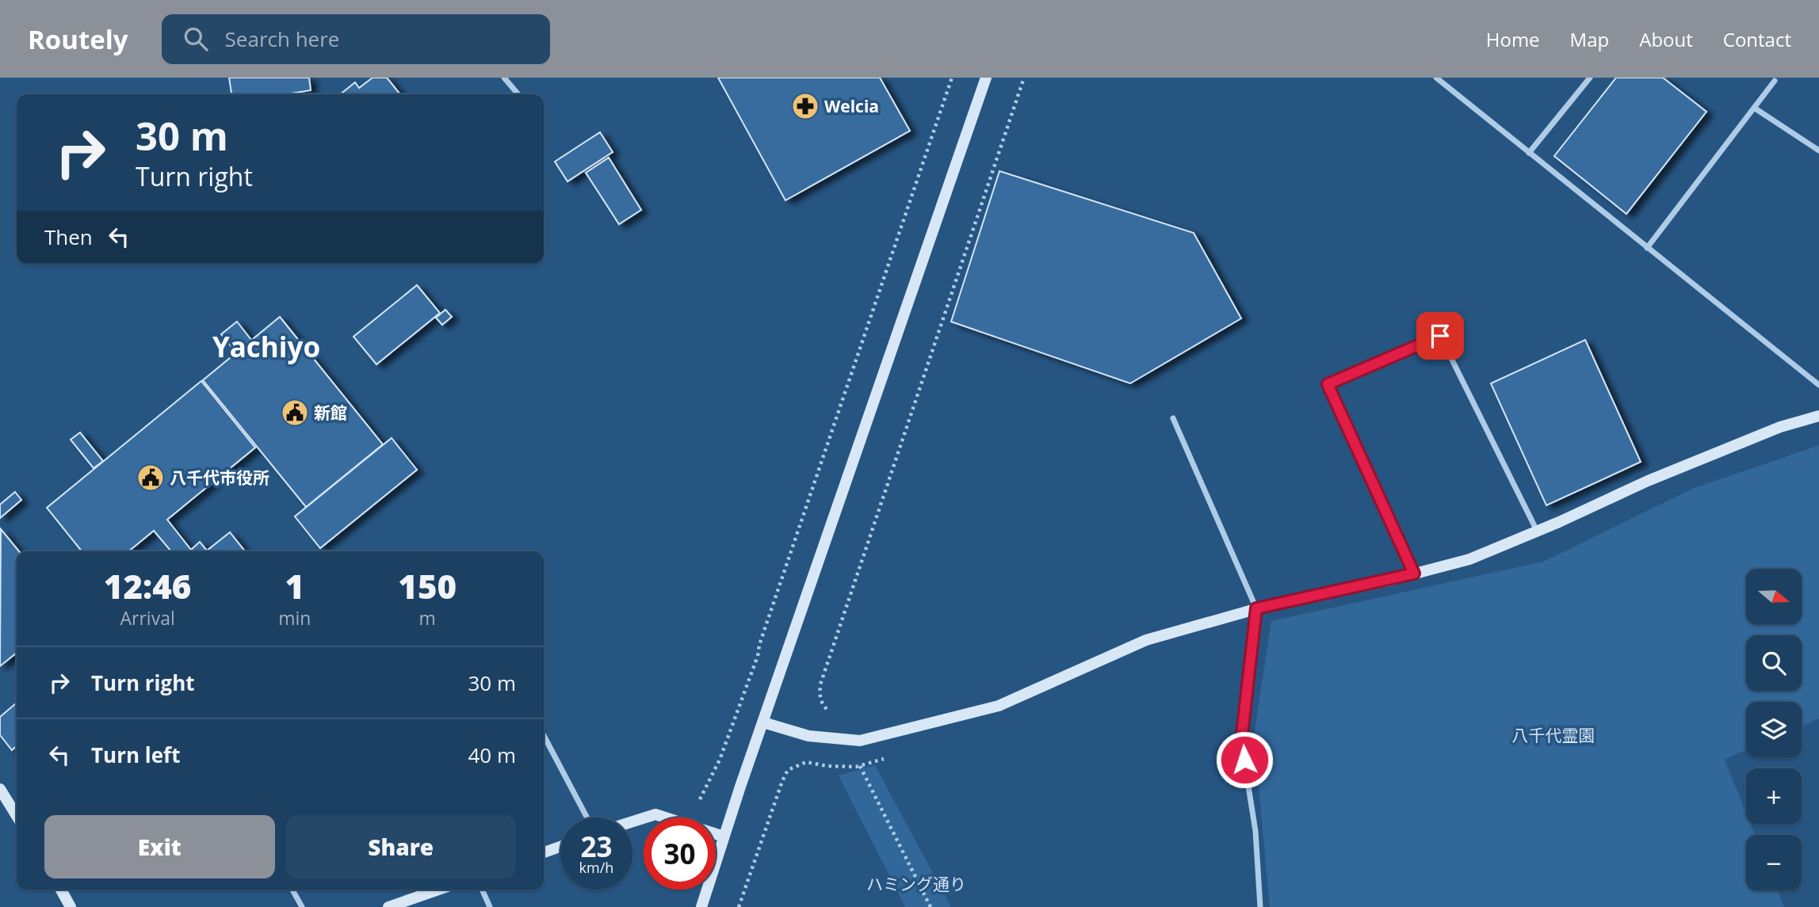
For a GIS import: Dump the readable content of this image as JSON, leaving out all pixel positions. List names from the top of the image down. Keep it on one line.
{"districts":["Yachiyo"],"parks":["八千代霊園","ハミング通り"],"places":{"pharmacy":["Welcia"],"public building":["新館","八千代市役所"]},"north":"right","page":{"header":"Routely","search":"Search here","nav":["Home","Map","About","Contact"],"turn":["30 m","Turn right"],"then":"Then","eta":["12:46","Arrival","1","min","150","m"],"map_buttons":["+","−"],"list":[{"name":"Turn right","value":"30 m"},{"name":"Turn left","value":"40 m"}],"buttons":["Exit","Share"],"speed":"23 km/h","limit":"30"}}
